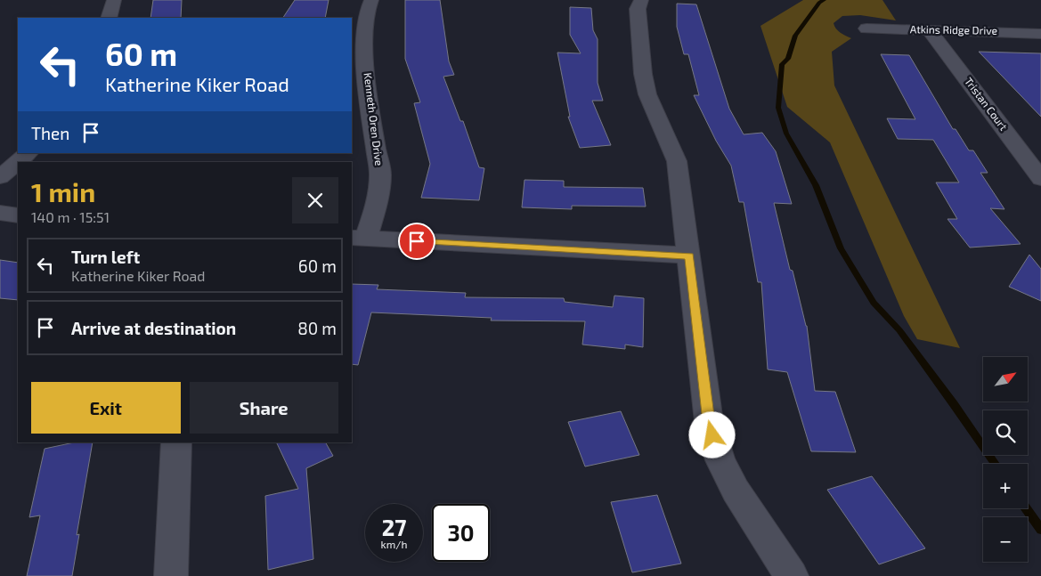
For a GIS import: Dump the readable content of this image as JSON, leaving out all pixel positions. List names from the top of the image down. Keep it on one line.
{"streets":{"street":["Atkins Ridge Drive","Tristan Court","Kenneth Oren Drive"]},"crossings":[["Atkins Ridge Drive","Tristan Court"]],"north":"top right","page":{"turn":["60 m","Katherine Kiker Road"],"then":"Then","heading":["1 min","140 m · 15:51"],"list":[{"name":"Turn left","note":"Katherine Kiker Road","value":"60 m"},{"name":"Arrive at destination","value":"80 m"}],"map_buttons":["+","−"],"buttons":["Exit","Share"],"speed":"27 km/h","limit":"30"}}
